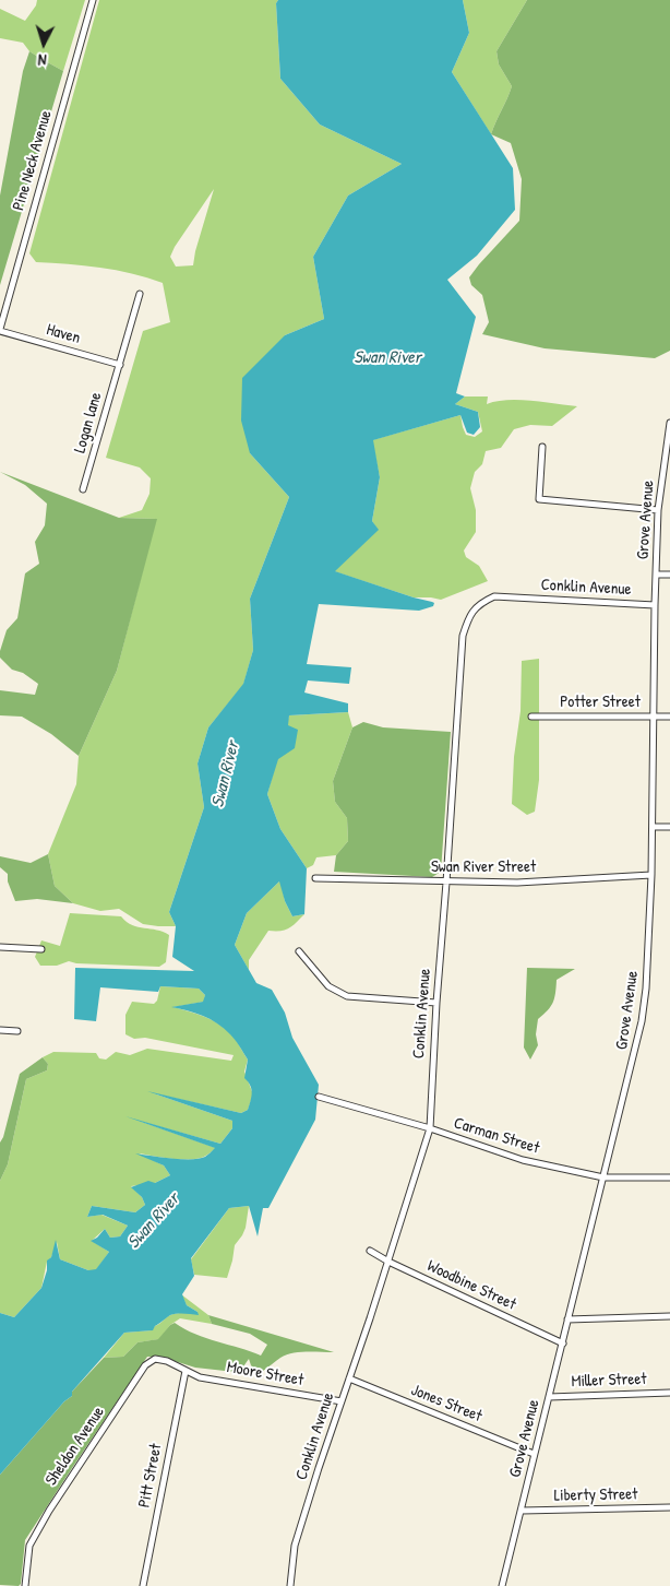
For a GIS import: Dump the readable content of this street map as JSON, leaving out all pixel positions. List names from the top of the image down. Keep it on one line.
{"streets":{"street":["Pine Neck Avenue","Haven","Logan lane","Grove Avenue","Conklin Avenue","Potter Street","Swan River Street","Carman Street","Woodbine Street","Moore Street","Miller Street","Jones Street","Sheldon Avenue","Pitt Street","Liberty Street"]},"crossings":[["Pine Neck Avenue","Haven"],["Haven","Logan lane"],["Grove Avenue","Conklin Avenue"],["Grove Avenue","Potter Street"],["Grove Avenue","Swan River Street"],["Grove Avenue","Carman Street"],["Grove Avenue","Woodbine Street"],["Grove Avenue","Miller Street"],["Grove Avenue","Jones Street"],["Grove Avenue","Liberty Street"],["Conklin Avenue","Swan River Street"],["Conklin Avenue","Carman Street"],["Conklin Avenue","Woodbine Street"],["Conklin Avenue","Moore Street"],["Conklin Avenue","Jones Street"],["Moore Street","Sheldon Avenue"],["Moore Street","Pitt Street"],["Sheldon Avenue","Pitt Street"]],"water":["Swan River"],"north":"bottom"}
